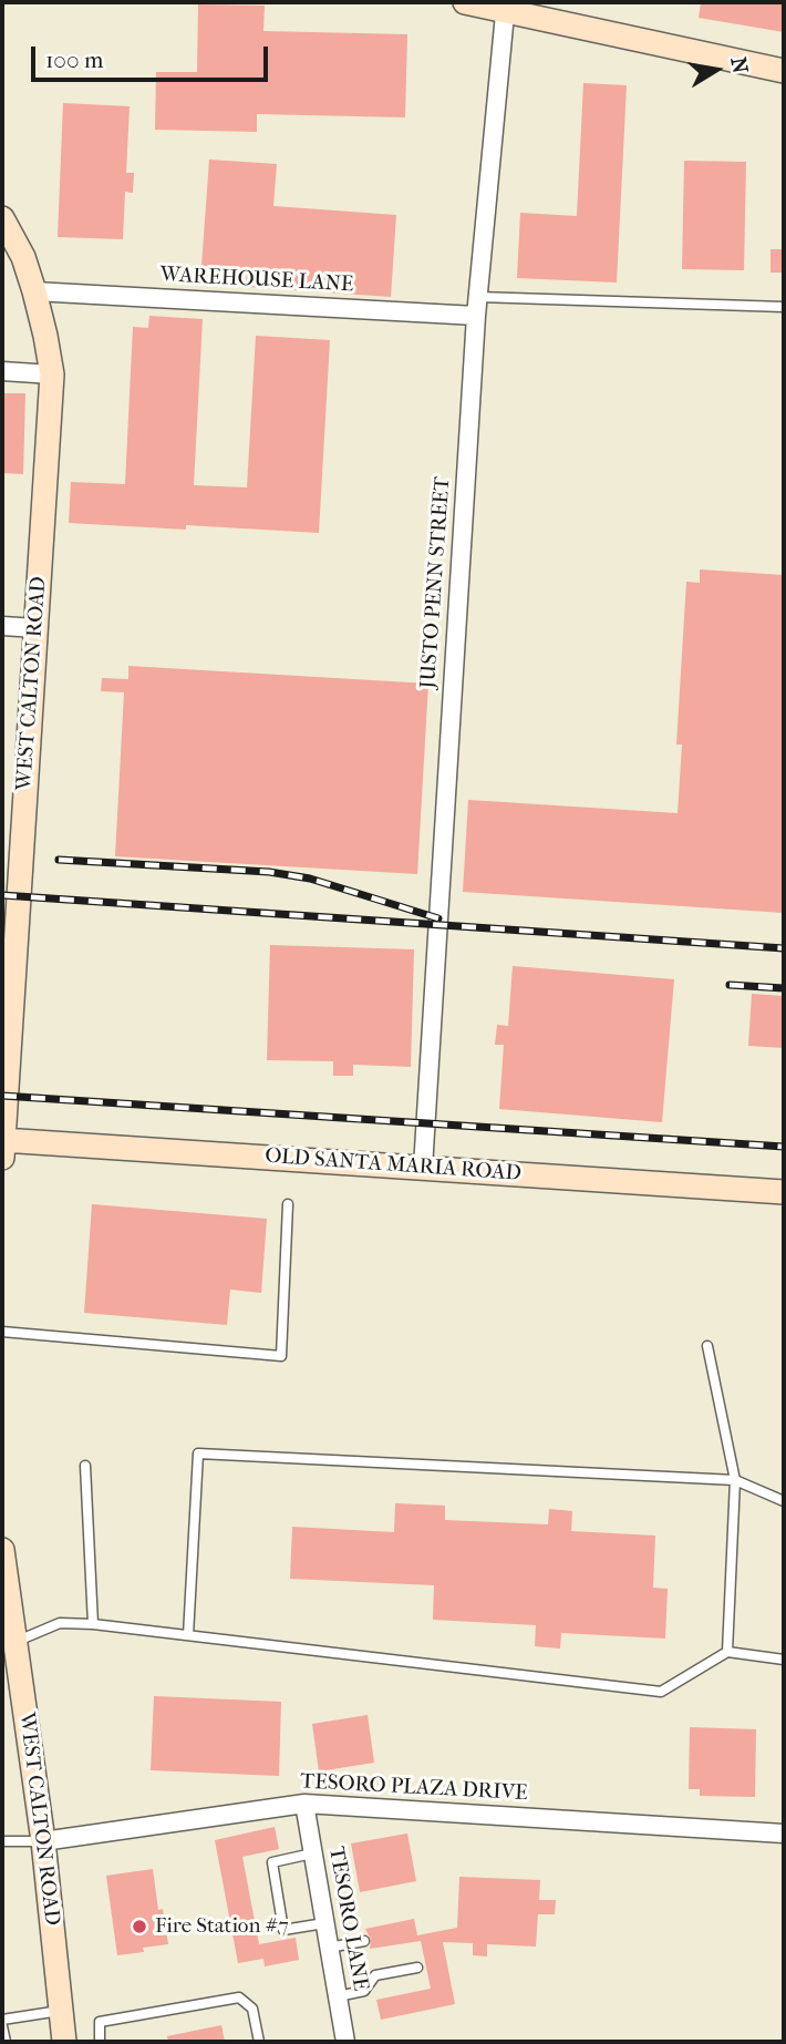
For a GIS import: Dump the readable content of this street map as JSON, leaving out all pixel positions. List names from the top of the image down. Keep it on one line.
{"streets":{"main road":["WEST CALTON ROAD","OLD SANTA MARIA ROAD"],"street":["WAREHOUSE LANE","JUSTO PENN STREET","TESORO PLAZA DRIVE","TESORO LANE"]},"crossings":[["WAREHOUSE LANE","JUSTO PENN STREET"],["WAREHOUSE LANE","WEST CALTON ROAD"],["JUSTO PENN STREET","OLD SANTA MARIA ROAD"],["WEST CALTON ROAD","OLD SANTA MARIA ROAD"],["WEST CALTON ROAD","TESORO PLAZA DRIVE"],["TESORO PLAZA DRIVE","TESORO LANE"]],"places":["Fire Station #7"],"scale_bar":"100 m","north":"right"}
